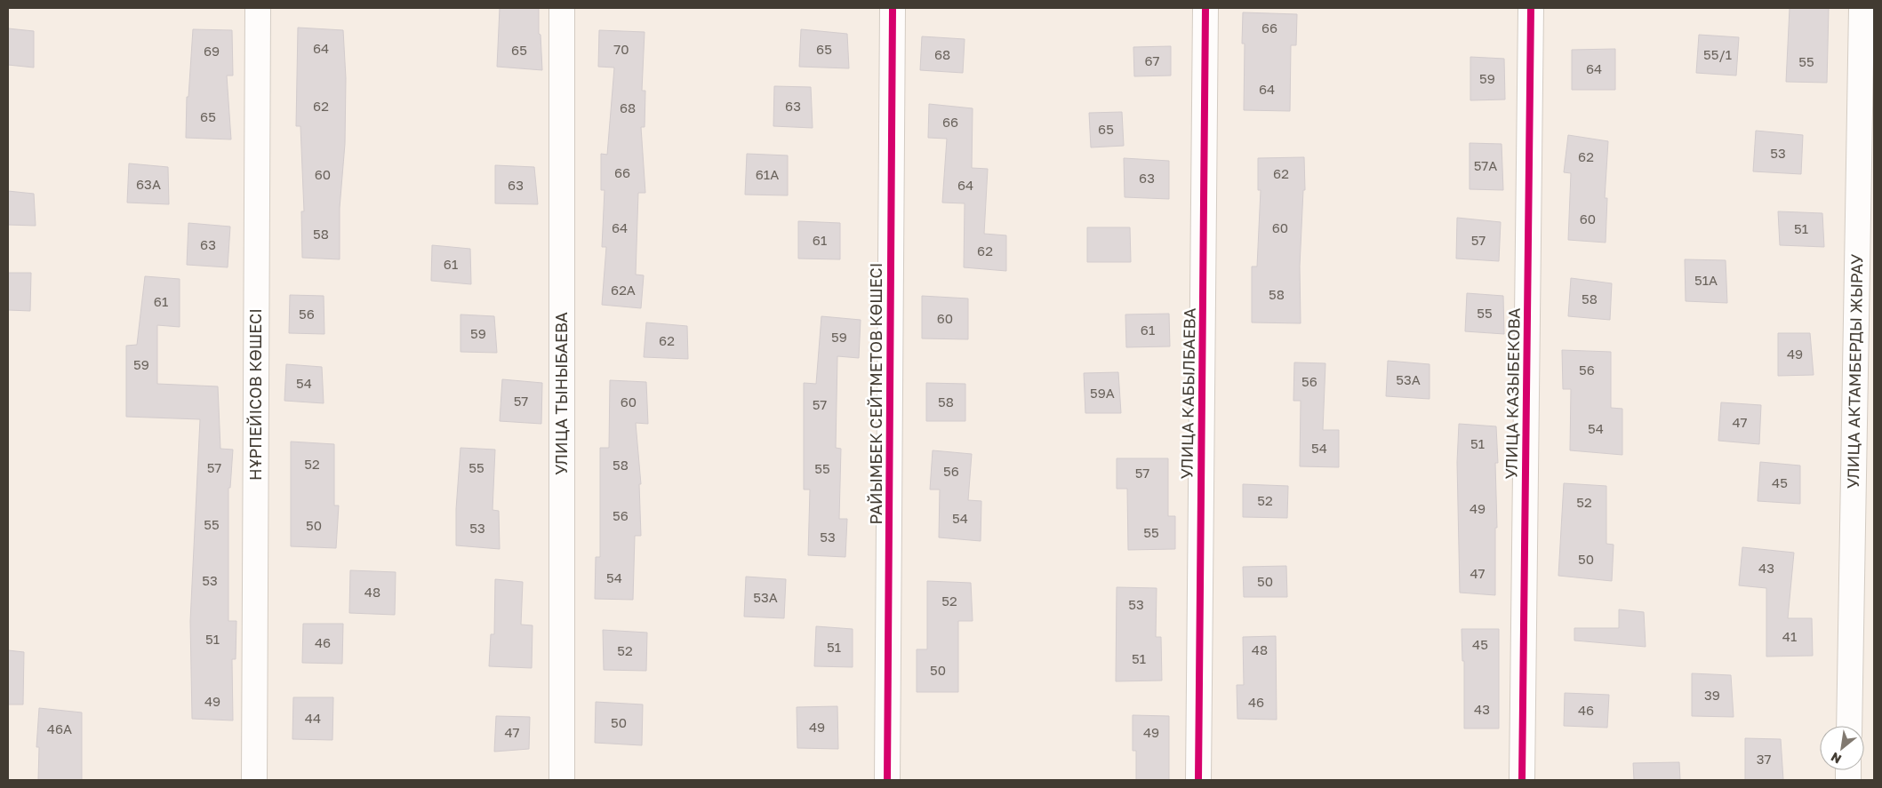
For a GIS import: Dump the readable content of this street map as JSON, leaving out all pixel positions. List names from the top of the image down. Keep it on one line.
{"streets":{"street":["УЛИЦА АКТАМБЕРДЫ ЖЫРАУ","УЛИЦА ТЫНЫБАЕВА","РАЙЫМБЕК СЕЙТМЕТОВ КӨШЕСІ","УЛИЦА КАБЫЛБАЕВА","УЛИЦА КАЗЫБЕКОВА","НҰРПЕЙІСОВ КӨШЕСІ"]},"house_numbers":["66","64","70","65","65","69","68","55/1","67","55","64","59","64","62","63","68","65","66","65","53","62","57А","66","62","60","61А","63","63А","63","64","60","64","60","51","58","61","57","63","62","61","51А","62А","58","58","61","55","56","60","61","59","59","62","49","59","56","53А","56","54","59А","57","60","58","57","47","54","51","54","52","58","57","55","55","56","57","45","52","52","49","56","54","55","50","53","55","53","50","43","47","54","53","50","48","53А","52","53","41","51","46","45","51","48","52","51","50","39","49","46","43","46","44","50","49","46А","47","49","37"],"north":"bottom left"}
